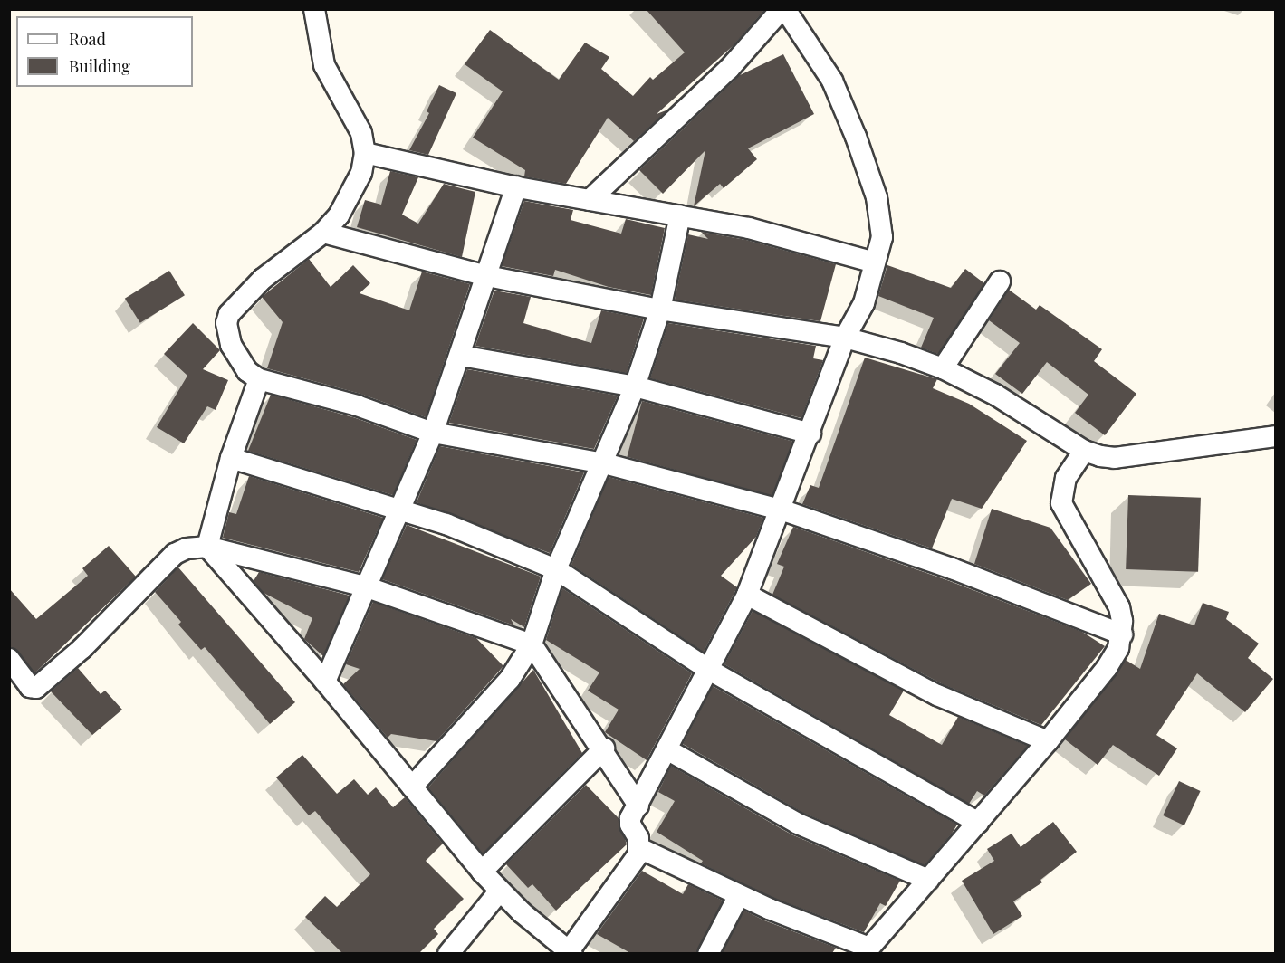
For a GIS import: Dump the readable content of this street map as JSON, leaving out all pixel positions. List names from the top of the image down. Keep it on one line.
{"legend":["Road","Building"]}
